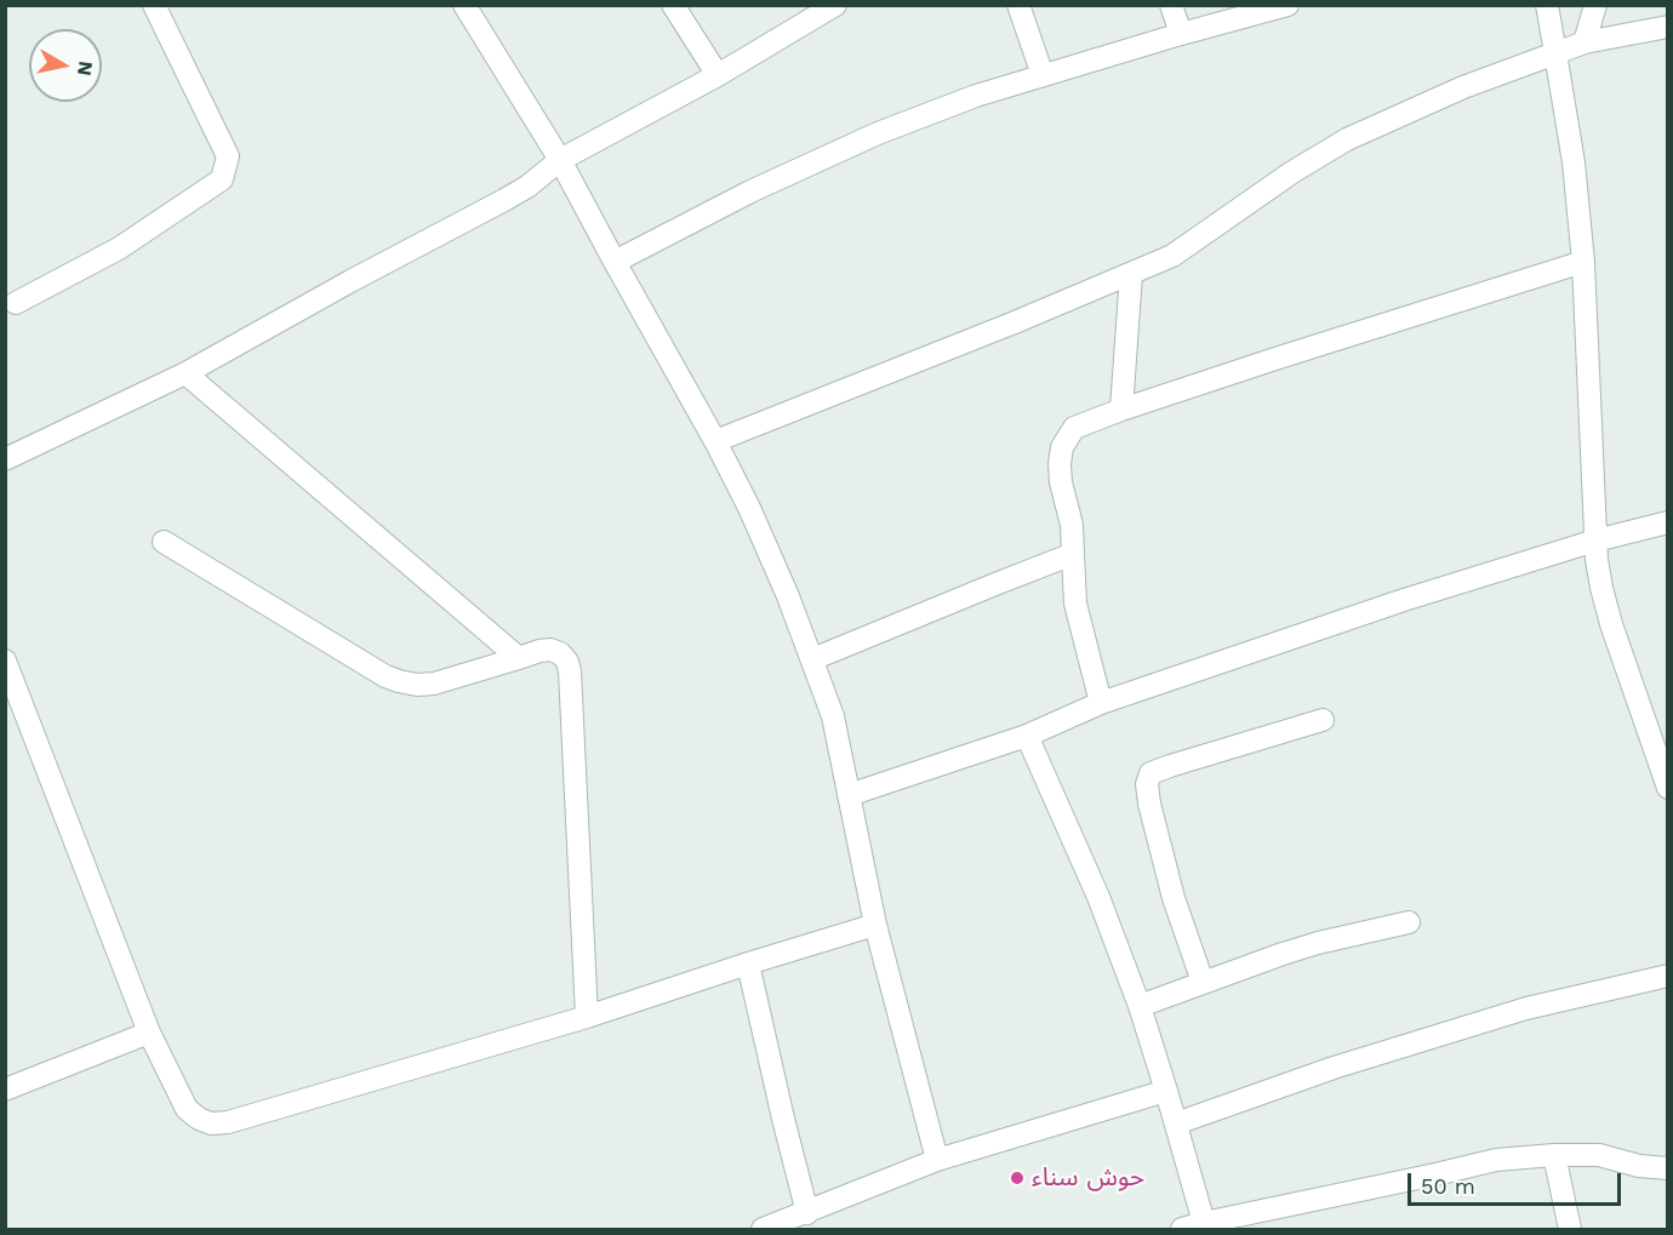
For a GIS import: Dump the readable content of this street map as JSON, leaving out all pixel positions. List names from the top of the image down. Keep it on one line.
{"places":["حوش سناء"],"scale_bar":"50 m","north":"right"}
